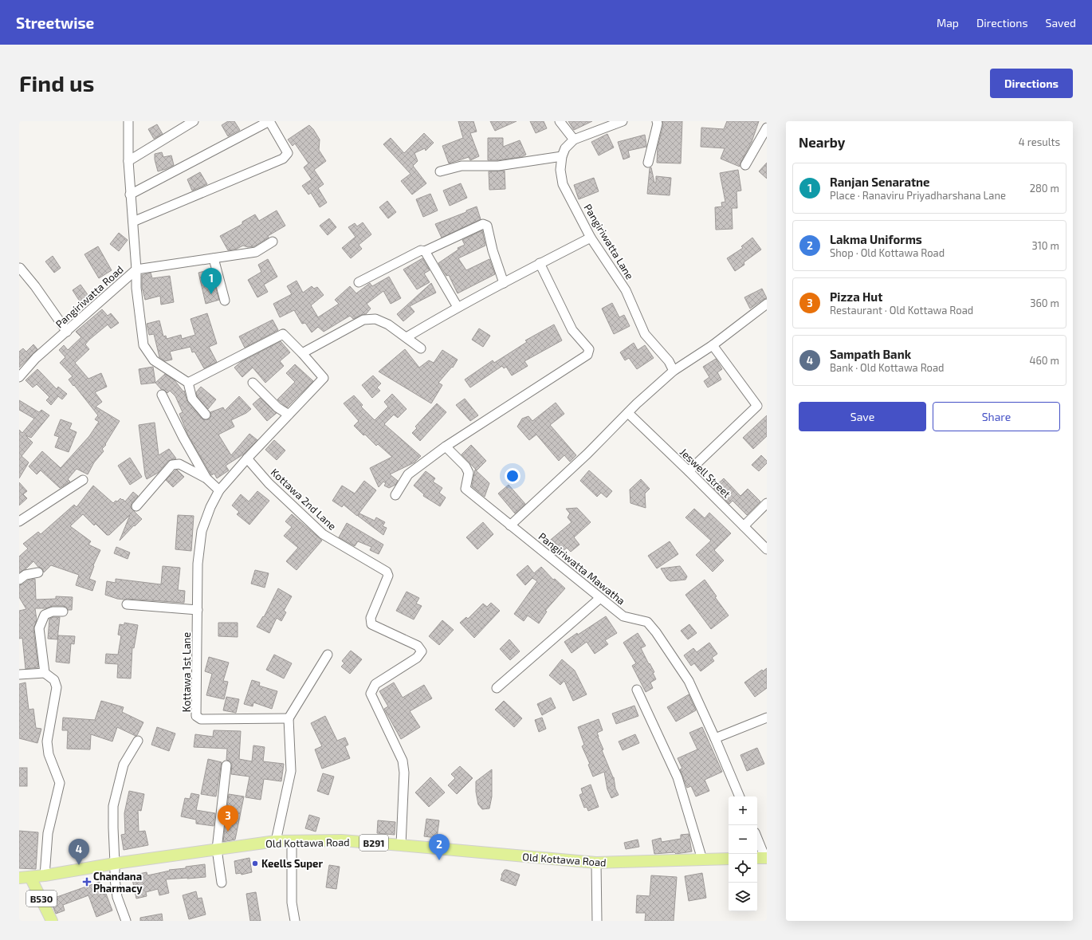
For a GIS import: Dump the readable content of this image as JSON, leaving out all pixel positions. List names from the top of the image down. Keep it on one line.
{"streets":{"main road":["Old Kottawa Road","B291","B530"],"street":["Pangiriwatta Lane","Pangiriwatta Road","Jeswell Street","Kottawa 2nd Lane","Pangiriwatta Mawatha","Kottawa 1st Lane"]},"crossings":[["Kottawa 2nd Lane","Kottawa 1st Lane"],["Kottawa 2nd Lane","Old Kottawa Road"],["Old Kottawa Road","B530"]],"places":{"other":["Keells Super"],"health":["Chandana Pharmacy"]},"page":{"header":"Streetwise","nav":["Map","Directions","Saved"],"buttons":["Directions",["Save","Share"]],"title":"Find us","heading":["Nearby","4 results"],"list":[{"mark":"1","name":"Ranjan Senaratne","note":"Place · Ranaviru Priyadharshana Lane","value":"280 m"},{"mark":"2","name":"Lakma Uniforms","note":"Shop · Old Kottawa Road","value":"310 m"},{"mark":"3","name":"Pizza Hut","note":"Restaurant · Old Kottawa Road","value":"360 m"},{"mark":"4","name":"Sampath Bank","note":"Bank · Old Kottawa Road","value":"460 m"}],"pins":["1","3","2","4"],"map_buttons":["+","−"]}}
